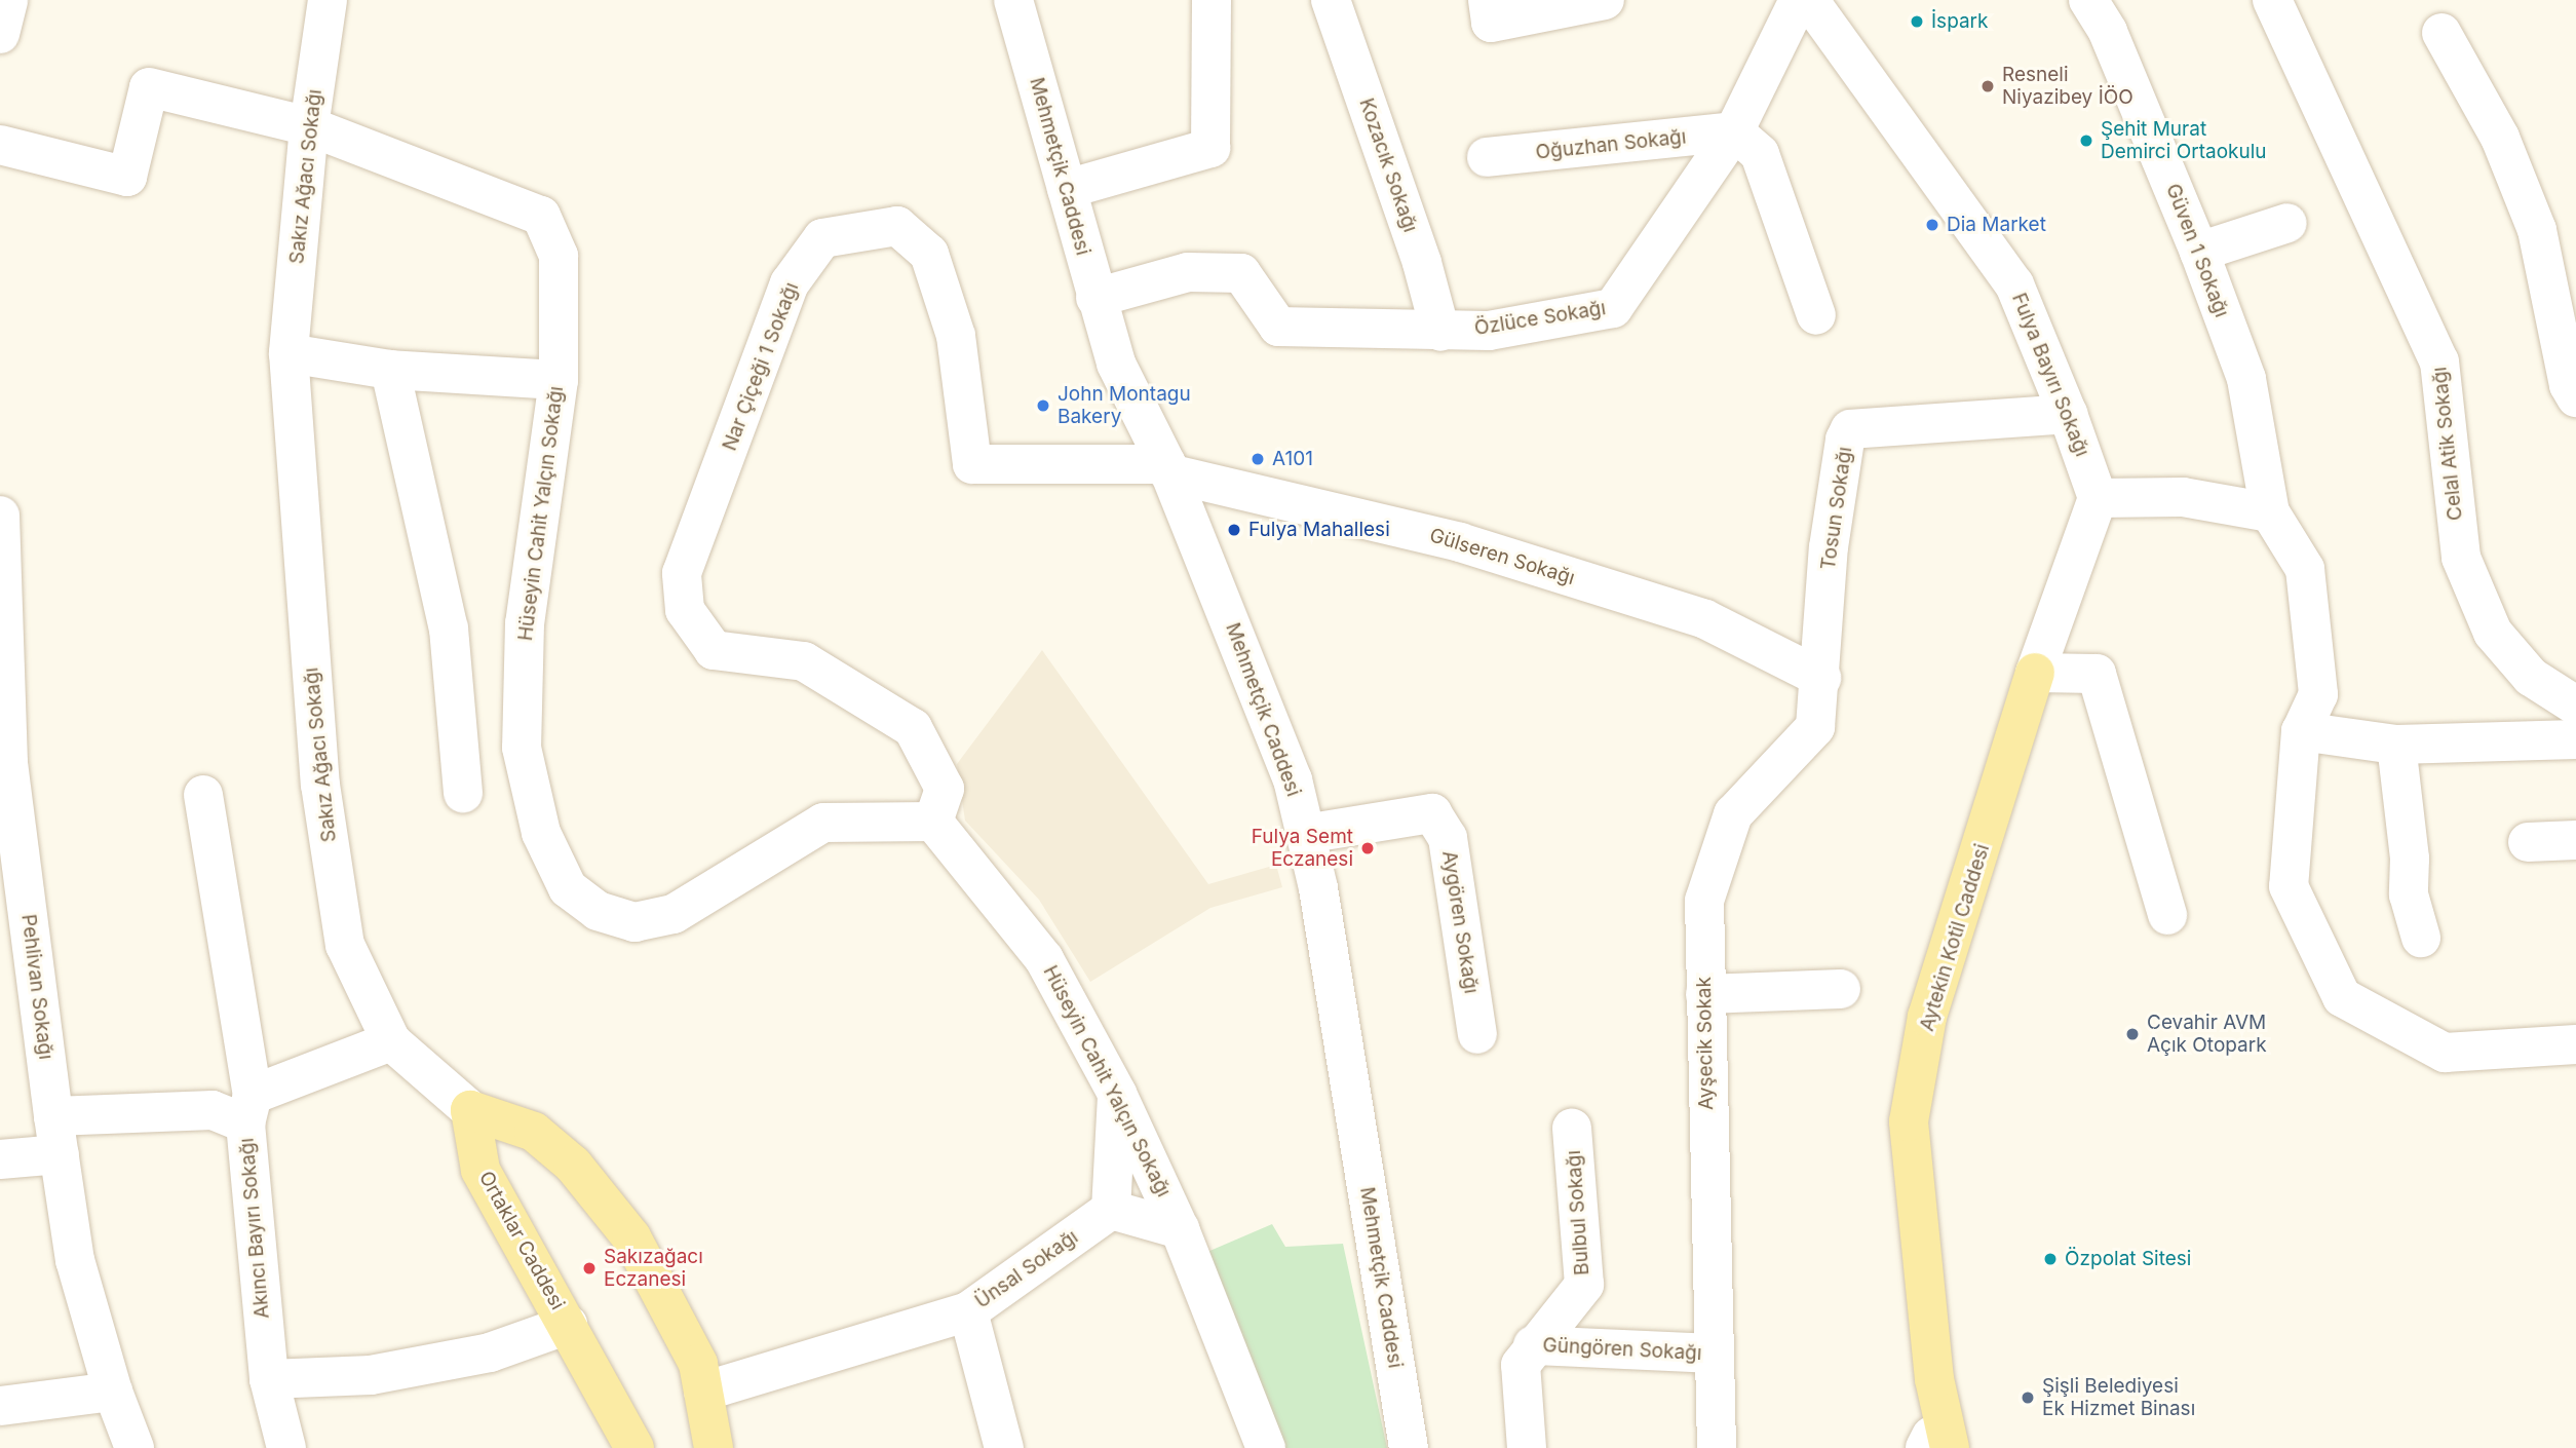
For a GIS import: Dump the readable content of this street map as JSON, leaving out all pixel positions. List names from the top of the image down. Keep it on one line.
{"streets":{"main road":["Aytekin Kotil Caddesi","Ortaklar Caddesi"],"street":["Oğuzhan Sokağı","Kozacık Sokağı","Mehmetçik Caddesi","Sakız Ağacı Sokağı","Güven 1 Sokağı","Özlüce Sokağı","Nar Çiçeği 1 Sokağı","Fulya Bayırı Sokağı","Celal Atik Sokağı","Tosun Sokağı","Hüseyin Cahit Yalçın Sokağı","Gülseren Sokağı","Aygören Sokağı","Pehlivan Sokağı","Ayşecik Sokak","Bulbul Sokağı","Akıncı Bayırı Sokağı","Ünsal Sokağı","Güngören Sokağı"]},"crossings":[["Oğuzhan Sokağı","Özlüce Sokağı"],["Kozacık Sokağı","Özlüce Sokağı"],["Mehmetçik Caddesi","Özlüce Sokağı"],["Mehmetçik Caddesi","Nar Çiçeği 1 Sokağı"],["Mehmetçik Caddesi","Gülseren Sokağı"],["Mehmetçik Caddesi","Aygören Sokağı"],["Sakız Ağacı Sokağı","Hüseyin Cahit Yalçın Sokağı"],["Sakız Ağacı Sokağı","Ortaklar Caddesi"],["Nar Çiçeği 1 Sokağı","Hüseyin Cahit Yalçın Sokağı"],["Nar Çiçeği 1 Sokağı","Gülseren Sokağı"],["Fulya Bayırı Sokağı","Tosun Sokağı"],["Tosun Sokağı","Gülseren Sokağı"],["Tosun Sokağı","Ayşecik Sokak"],["Gülseren Sokağı","Ayşecik Sokak"],["Ayşecik Sokak","Güngören Sokağı"],["Bulbul Sokağı","Güngören Sokağı"]],"places":["İspark","Resneli Niyazibey İÖO","Şehit Murat Demirci Ortaokulu","Dia Market","John Montagu Bakery","A101","Fulya Mahallesi","Fulya Semt Eczanesi","Cevahir AVM Açık Otopark","Özpolat Sitesi","Sakızağacı Eczanesi","Şişli Belediyesi Ek Hizmet Binası"]}
